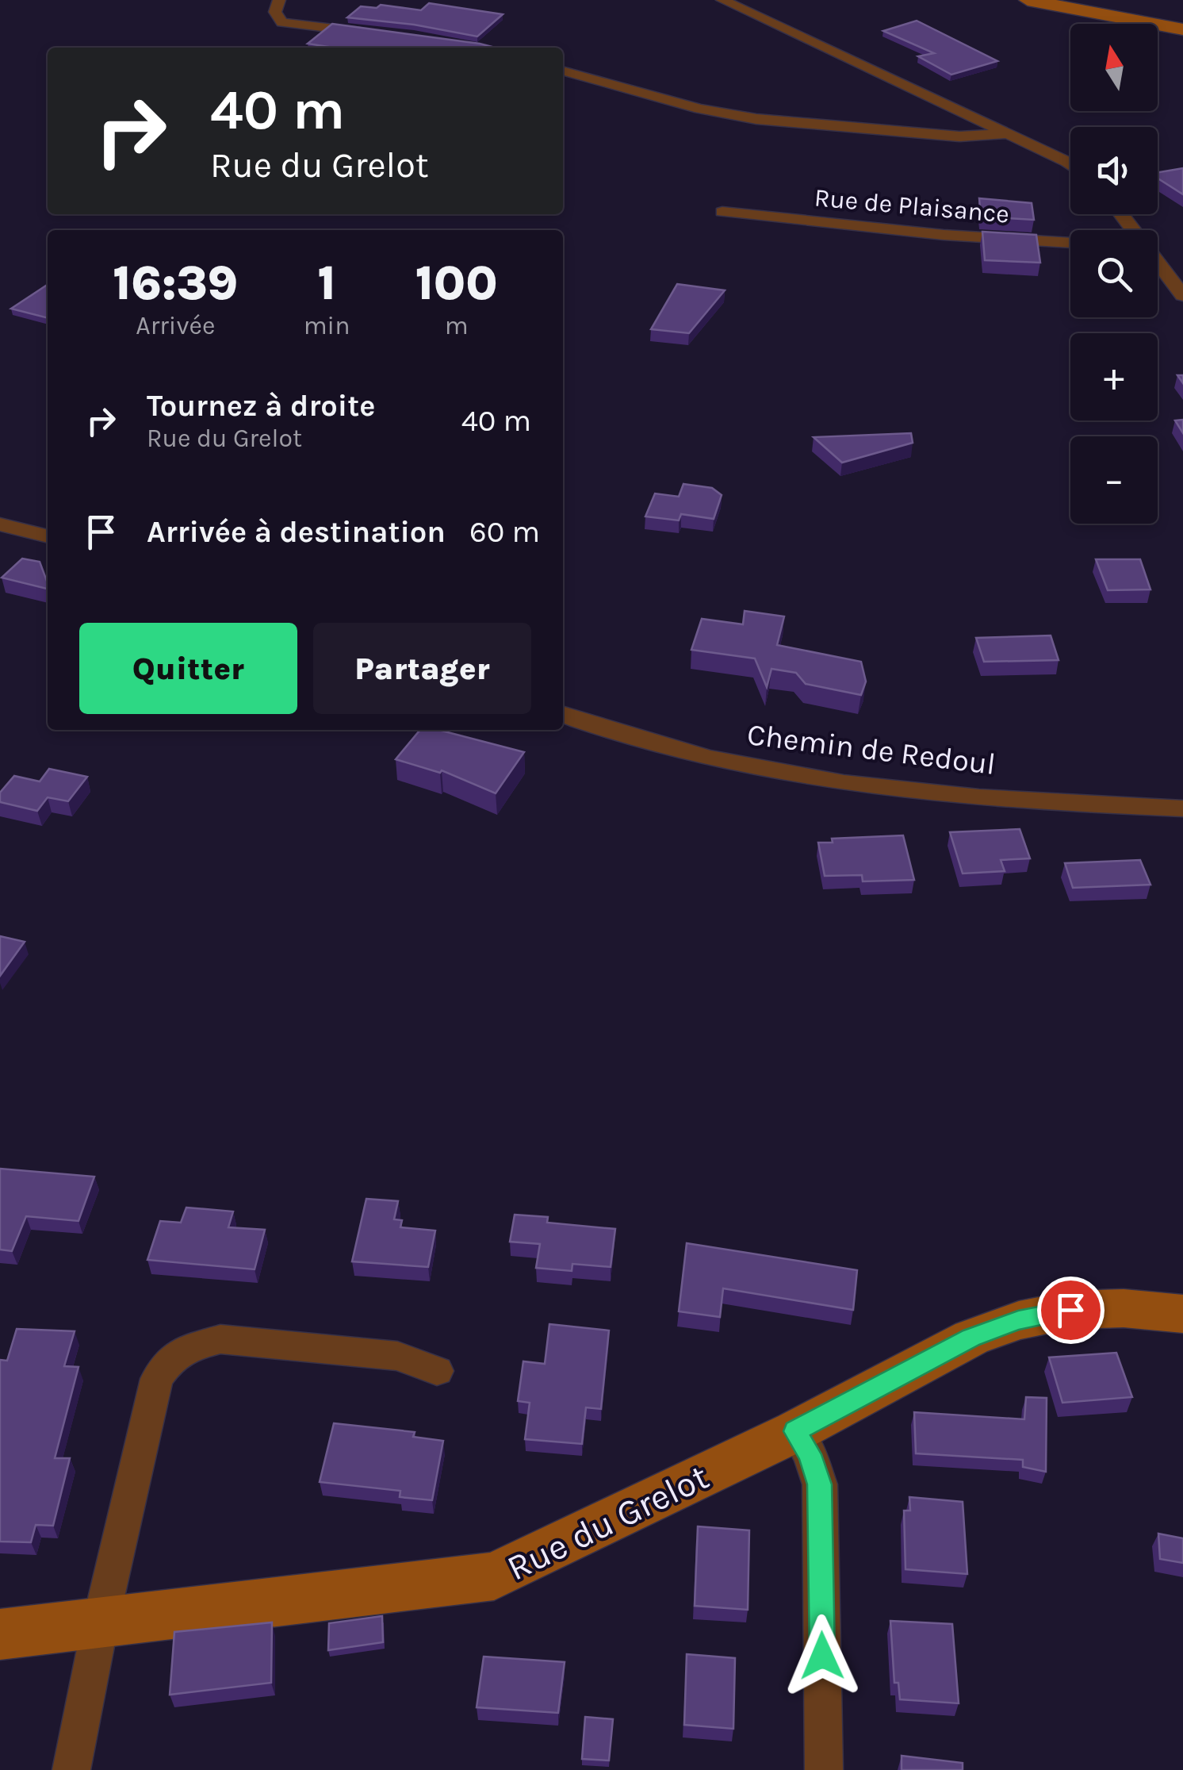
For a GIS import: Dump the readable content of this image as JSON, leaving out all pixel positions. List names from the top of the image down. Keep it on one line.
{"streets":{"street":["Rue de Plaisance","Chemin de Redoul","Rue du Grelot"]},"north":"top","page":{"map_buttons":["+","−"],"turn":["40 m","Rue du Grelot"],"eta":["16:39","Arrivée","1","min","100","m"],"list":[{"name":"Tournez à droite","note":"Rue du Grelot","value":"40 m"},{"name":"Arrivée à destination","value":"60 m"}],"buttons":["Quitter","Partager"]}}
